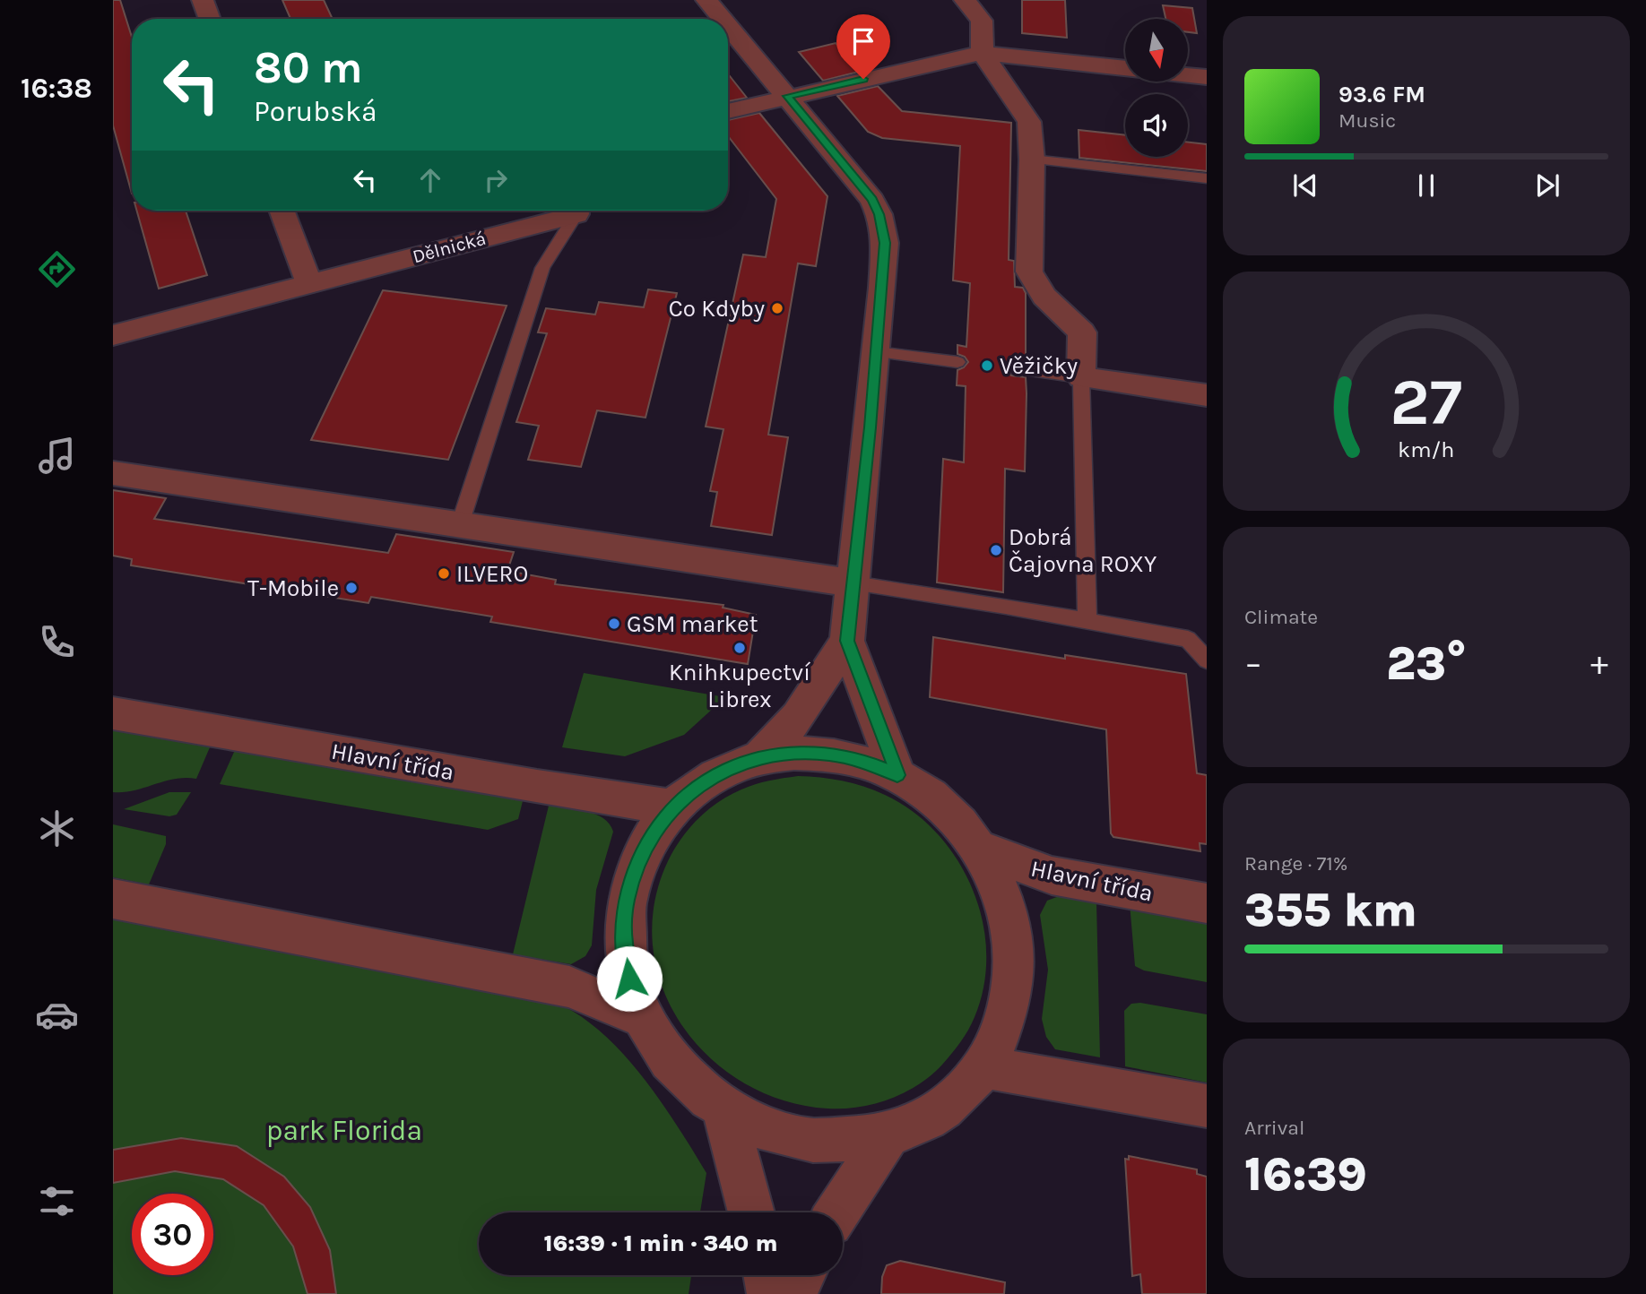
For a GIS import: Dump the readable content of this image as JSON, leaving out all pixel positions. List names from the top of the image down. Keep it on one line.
{"streets":{"street":["Dělnická","Hlavní třída"]},"parks":["park Florida"],"places":["Co Kdyby","Věžičky","Dobrá Čajovna ROXY","ILVERO","T-Mobile","GSM market","Knihkupectví Librex"],"north":"bottom","page":{"tabs":"16:38","turn":["80 m","Porubská"],"song":["93.6 FM","Music"],"tile":["Climate",["Range · 71%","355 km"],["Arrival","16:39"]],"heat":["−","23°","+"],"limit":"30","trip":"16:39 · 1 min · 340 m","gauge":["27","km/h"]}}
